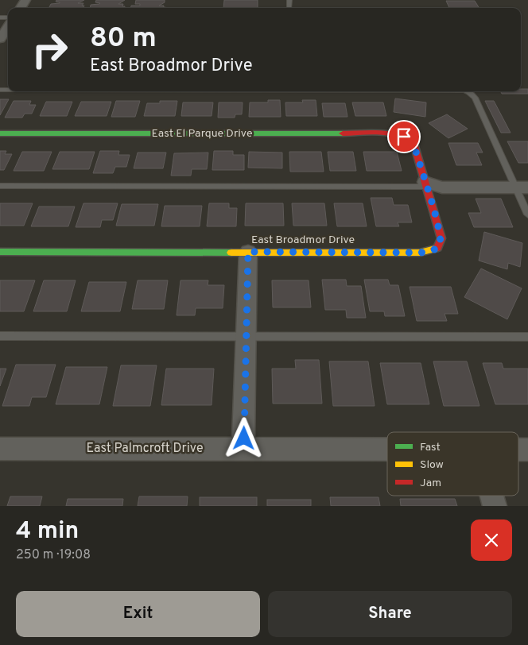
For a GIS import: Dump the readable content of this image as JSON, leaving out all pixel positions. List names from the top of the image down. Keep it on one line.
{"streets":{"street":["East El Parque Drive","East Broadmor Drive","East Palmcroft Drive"]},"crossings":[["East El Parque Drive","East Broadmor Drive"]],"legend":["Fast","Slow","Jam"],"page":{"turn":["80 m","East Broadmor Drive"],"heading":["4 min","250 m · 19:08"],"buttons":["Exit","Share"]}}
